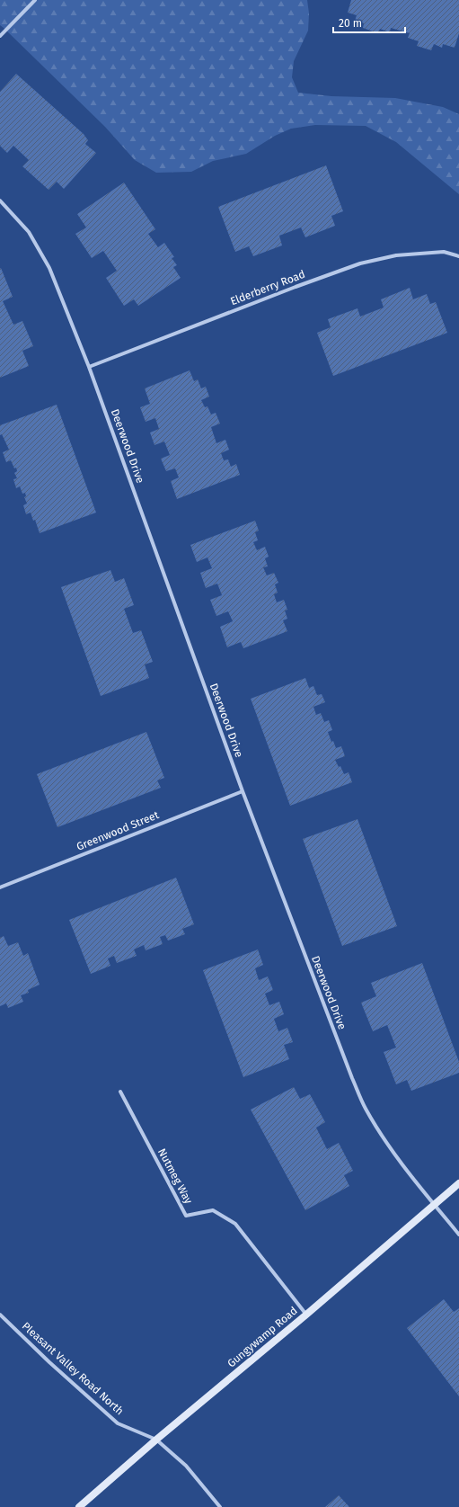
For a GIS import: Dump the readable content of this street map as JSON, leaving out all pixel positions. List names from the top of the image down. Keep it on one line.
{"streets":{"street":["Elderberry Road","Deerwood Drive","Greenwood Street","Nutmeg Way","Gungywamp Road","Pleasant Valley Road North"]},"crossings":[["Elderberry Road","Deerwood Drive"],["Deerwood Drive","Greenwood Street"],["Deerwood Drive","Gungywamp Road"],["Nutmeg Way","Gungywamp Road"],["Gungywamp Road","Pleasant Valley Road North"]],"scale_bar":"20 m"}
